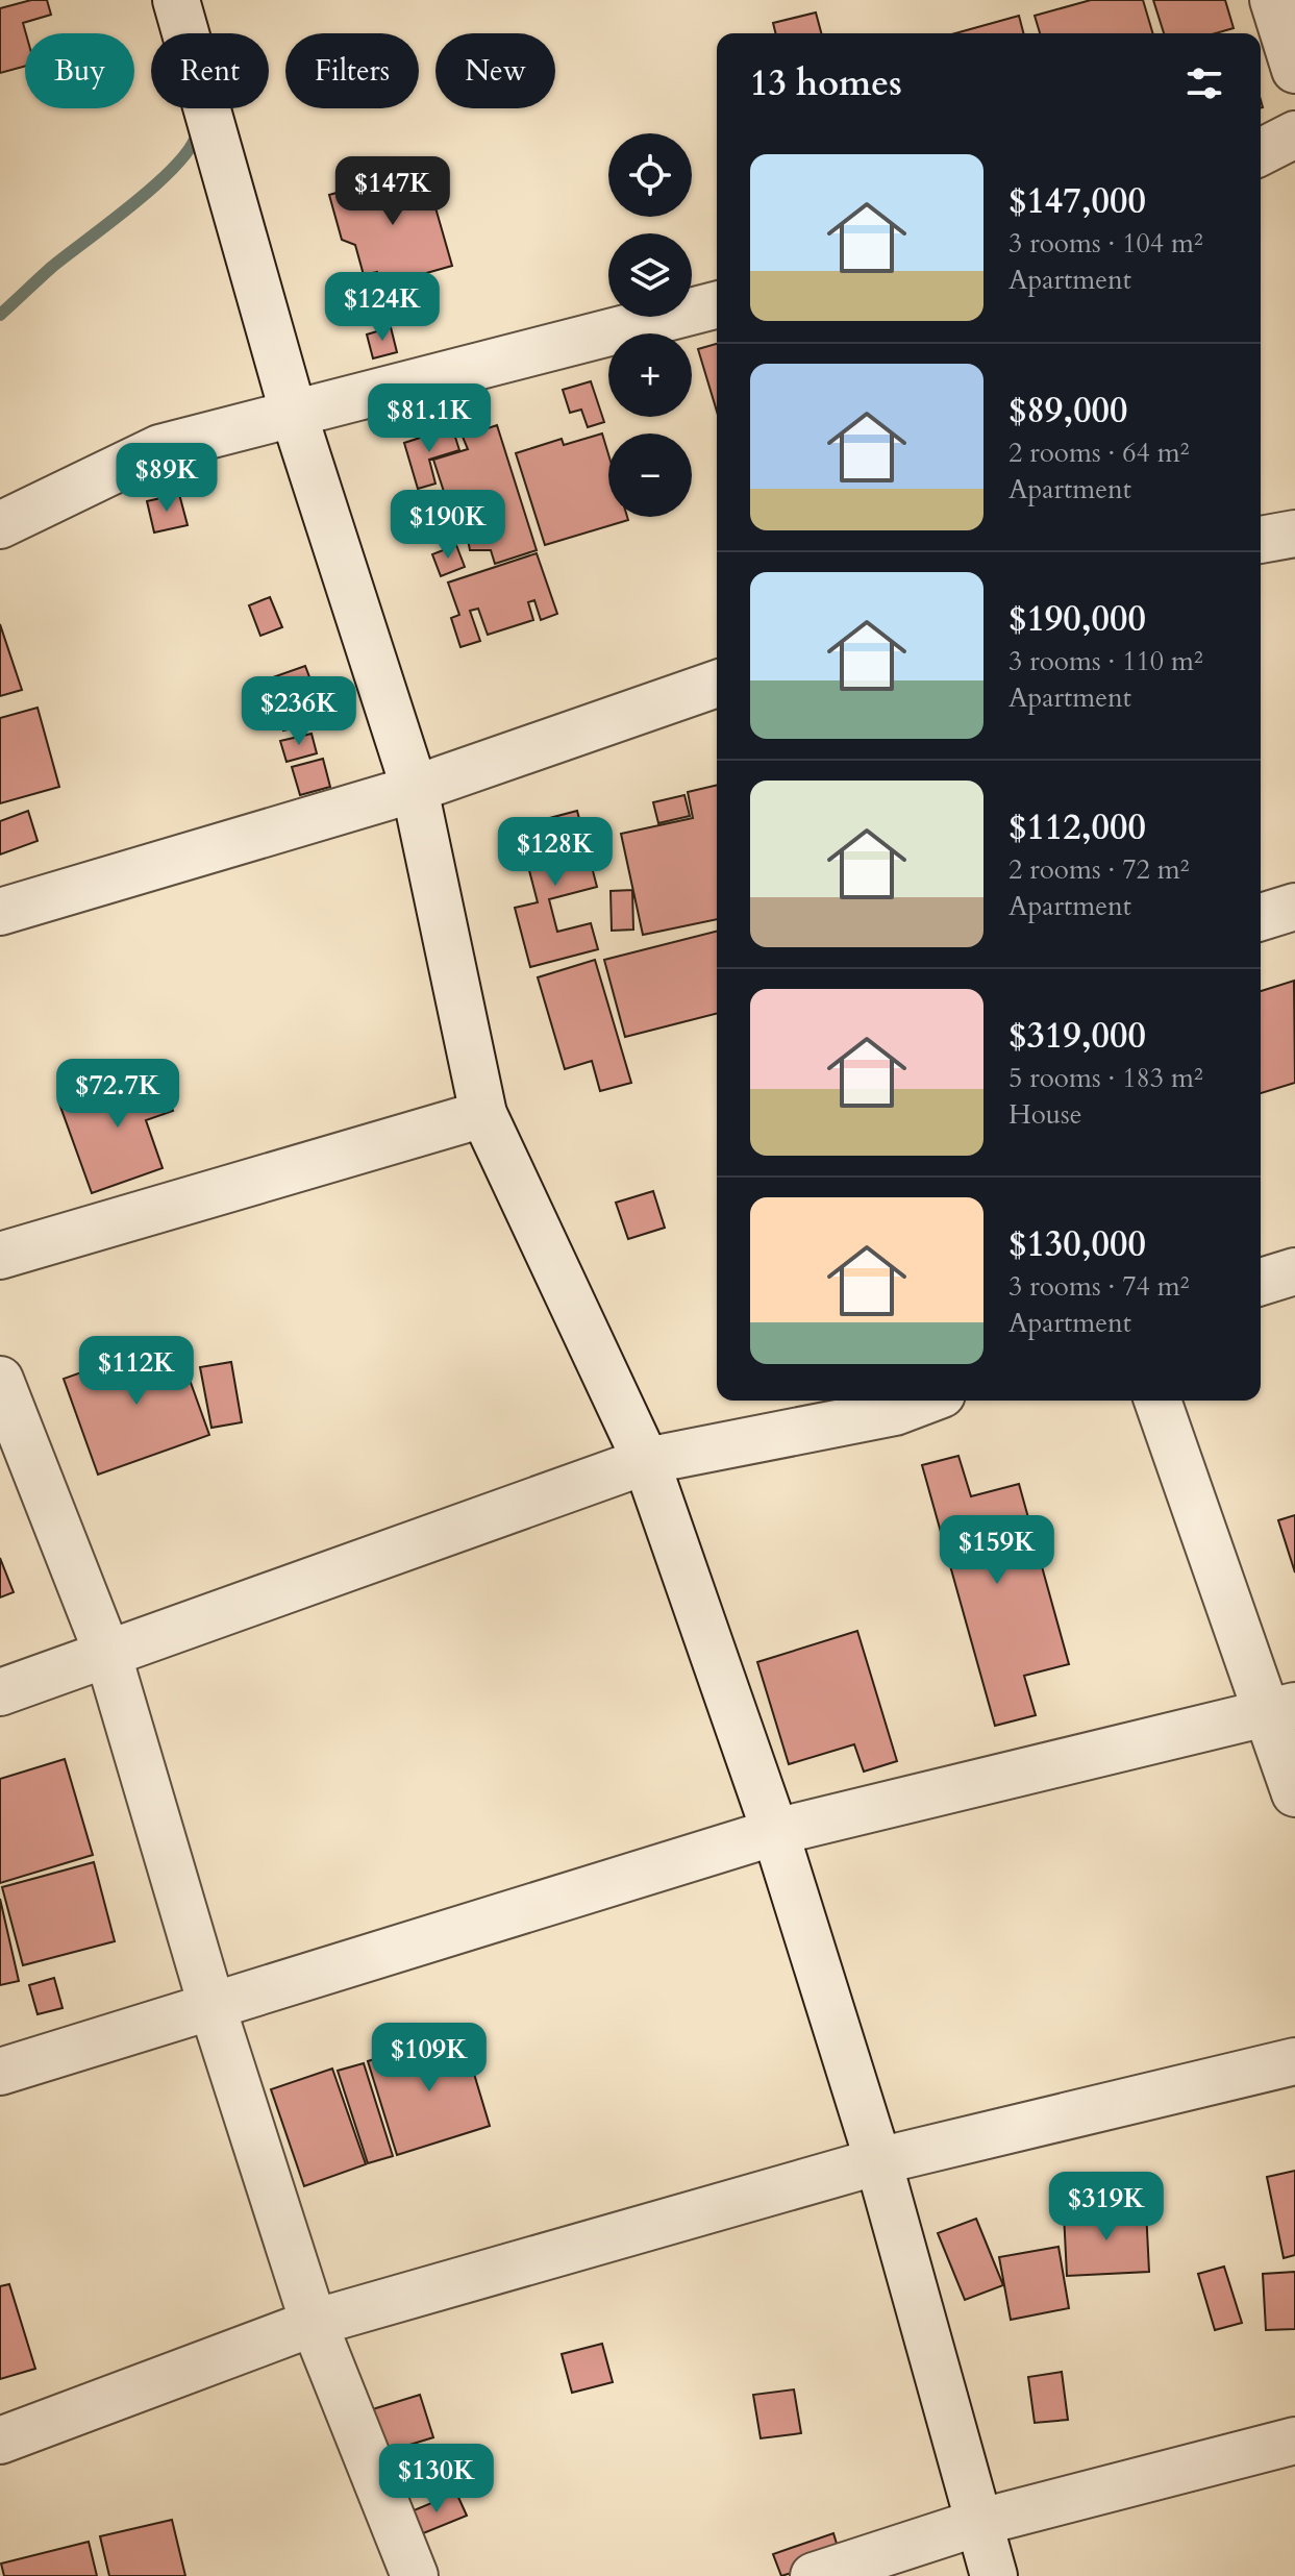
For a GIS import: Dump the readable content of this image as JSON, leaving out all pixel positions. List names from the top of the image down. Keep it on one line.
{"page":{"chip":["Buy","Rent","Filters","New"],"heading":"13 homes","map_buttons":["+","−"],"list":[{"name":"$147,000","note":"3 rooms · 104 m² · Apartment"},{"name":"$89,000","note":"2 rooms · 64 m² · Apartment"},{"name":"$190,000","note":"3 rooms · 110 m² · Apartment"},{"name":"$112,000","note":"2 rooms · 72 m² · Apartment"},{"name":"$319,000","note":"5 rooms · 183 m² · House"},{"name":"$130,000","note":"3 rooms · 74 m² · Apartment"}],"price":["$147K","$124K","$81.1K","$89K","$190K","$236K","$128K","$72.7K","$112K","$159K","$109K","$319K","$130K"]}}
